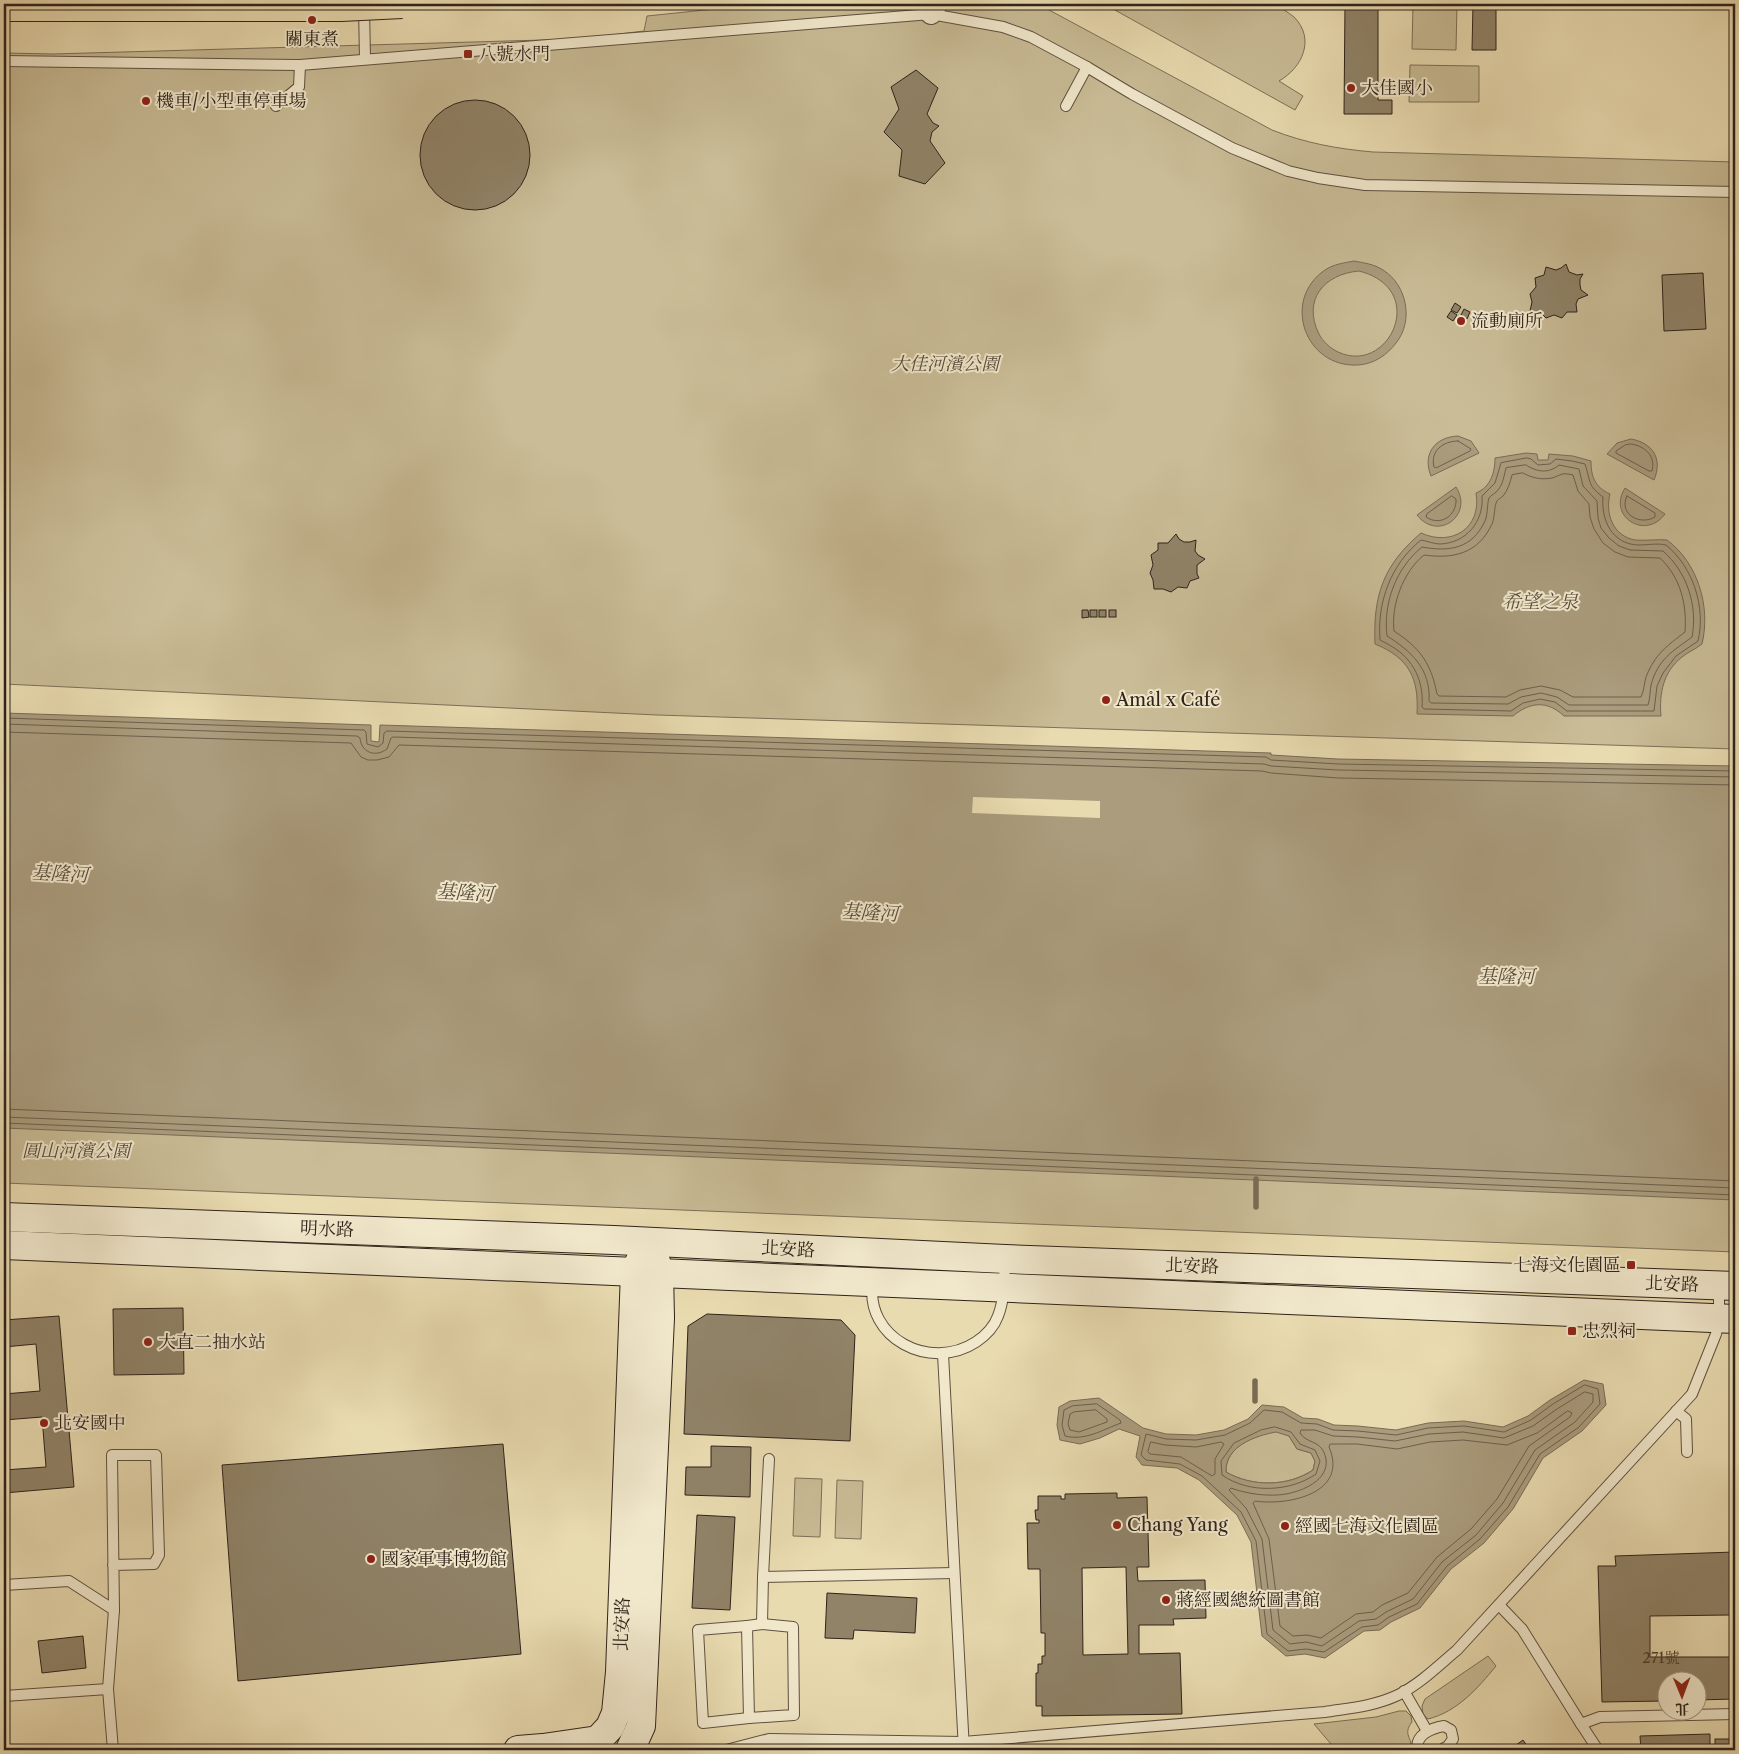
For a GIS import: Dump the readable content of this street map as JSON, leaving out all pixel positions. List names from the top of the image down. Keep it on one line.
{"streets":{"main road":["明水路","北安路"]},"crossings":[["明水路","北安路"]],"water":["希望之泉","基隆河"],"parks":["大佳河濱公園","圓山河濱公園"],"places":{"other":["關東煮","大佳國小","機車/小型車停車場","流動廁所","Amål x Café","大直二抽水站","北安國中","Chang Yang","經國七海文化園區","國家軍事博物館","蔣經國總統圖書館"],"transit":["八號水門","七海文化園區","忠烈祠"]},"house_numbers":["271號"],"north":"bottom"}
